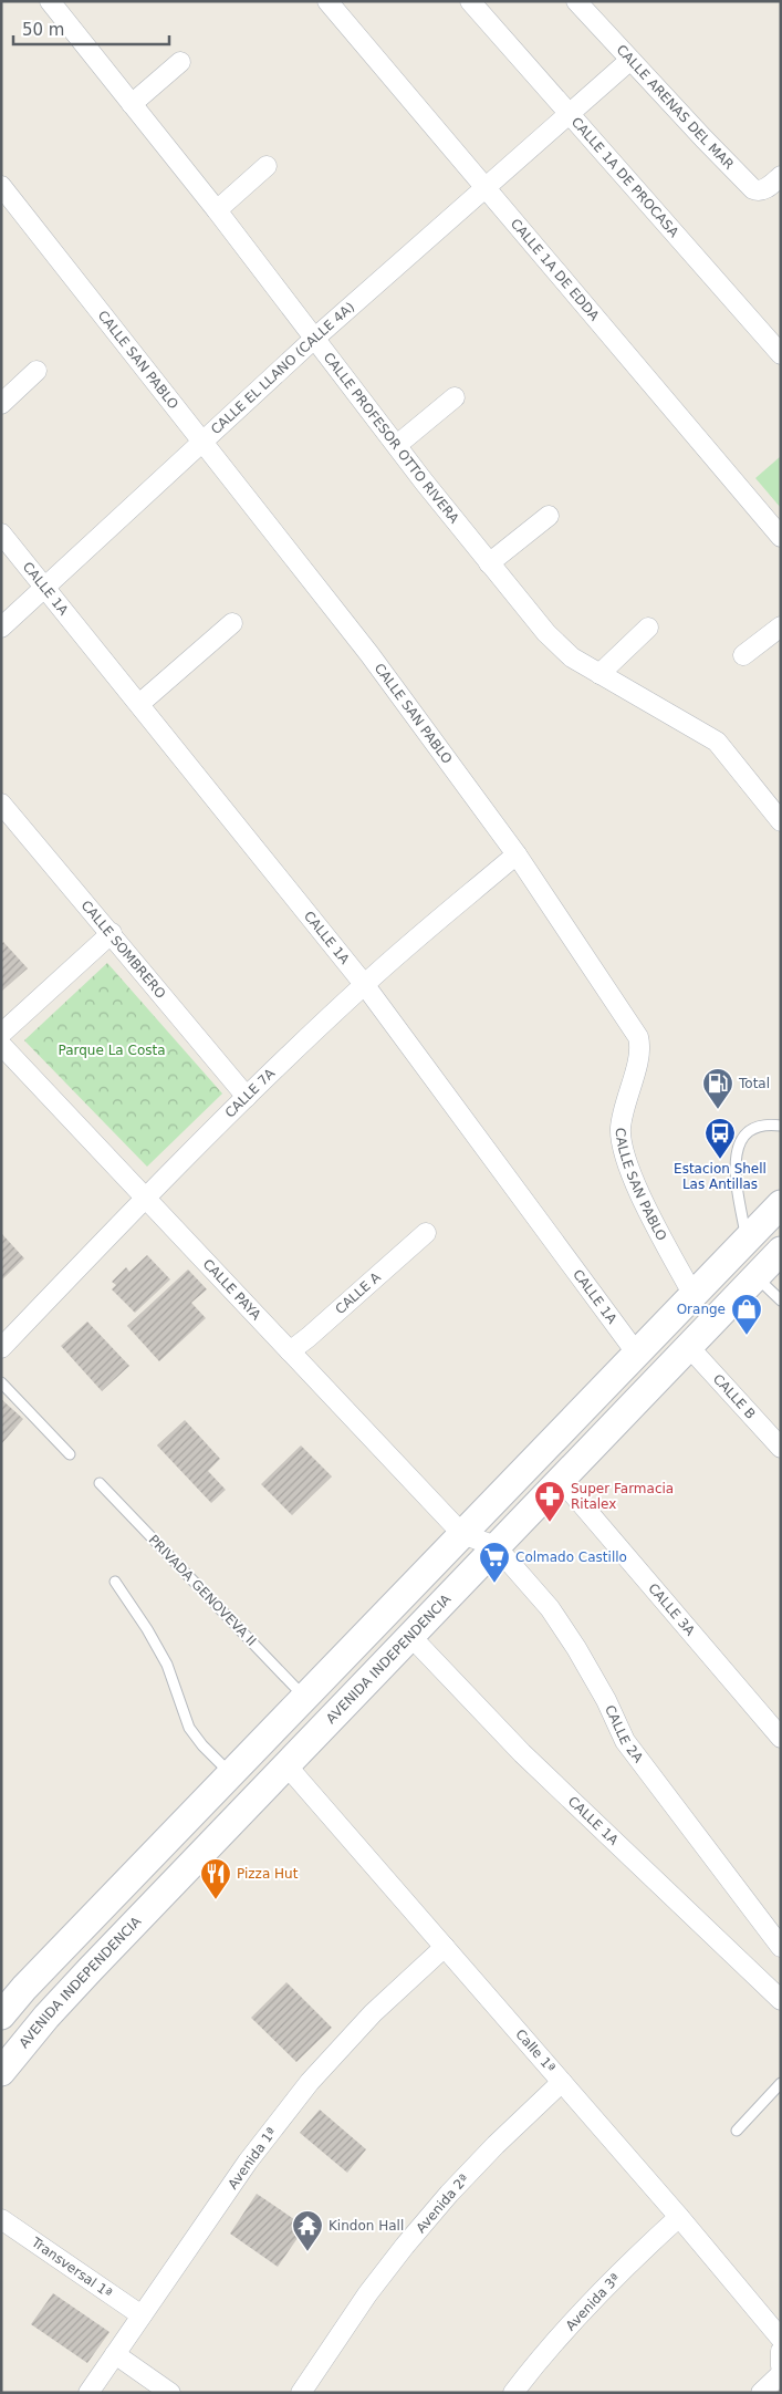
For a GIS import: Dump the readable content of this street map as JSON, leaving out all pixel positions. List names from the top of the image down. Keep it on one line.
{"streets":{"main road":["AVENIDA INDEPENDENCIA"],"street":["CALLE ARENAS DEL MAR","CALLE 1A DE PROCASA","CALLE 1A DE EDDA","CALLE SAN PABLO","CALLE EL LLANO (CALLE 4A)","CALLE PROFESOR OTTO RIVERA","CALLE 1A","CALLE SOMBRERO","CALLE 7A","CALLE PAYA","CALLE A","CALLE B","CALLE 3A","CALLE 2A","Calle 1ª","Avenida 1ª","Avenida 2ª","Transversal 1ª","Avenida 3ª"],"lane":["PRIVADA GENOVEVA II"]},"crossings":[["CALLE ARENAS DEL MAR","CALLE EL LLANO (CALLE 4A)"],["CALLE 1A DE PROCASA","CALLE EL LLANO (CALLE 4A)"],["CALLE 1A DE EDDA","CALLE EL LLANO (CALLE 4A)"],["CALLE SAN PABLO","CALLE EL LLANO (CALLE 4A)"],["CALLE SAN PABLO","CALLE 7A"],["CALLE EL LLANO (CALLE 4A)","CALLE PROFESOR OTTO RIVERA"],["CALLE EL LLANO (CALLE 4A)","CALLE 1A"],["CALLE 1A","CALLE 7A"],["CALLE 1A","AVENIDA INDEPENDENCIA"],["CALLE SOMBRERO","CALLE 7A"],["CALLE 7A","CALLE PAYA"],["CALLE PAYA","CALLE A"],["CALLE PAYA","CALLE 2A"],["CALLE B","AVENIDA INDEPENDENCIA"],["CALLE 3A","AVENIDA INDEPENDENCIA"],["AVENIDA INDEPENDENCIA","CALLE 2A"],["AVENIDA INDEPENDENCIA","Calle 1ª"],["Calle 1ª","Avenida 1ª"],["Calle 1ª","Avenida 2ª"],["Calle 1ª","Avenida 3ª"],["Avenida 1ª","Transversal 1ª"]],"parks":["Parque La Costa"],"places":{"fuel station":["Total"],"bus stop":["Estacion Shell Las Antillas"],"shop":["Orange"],"pharmacy":["Super Farmacia Ritalex"],"supermarket":["Colmado Castillo"],"restaurant":["Pizza Hut"],"temple":["Kindon Hall"]},"scale_bar":"50 m"}
